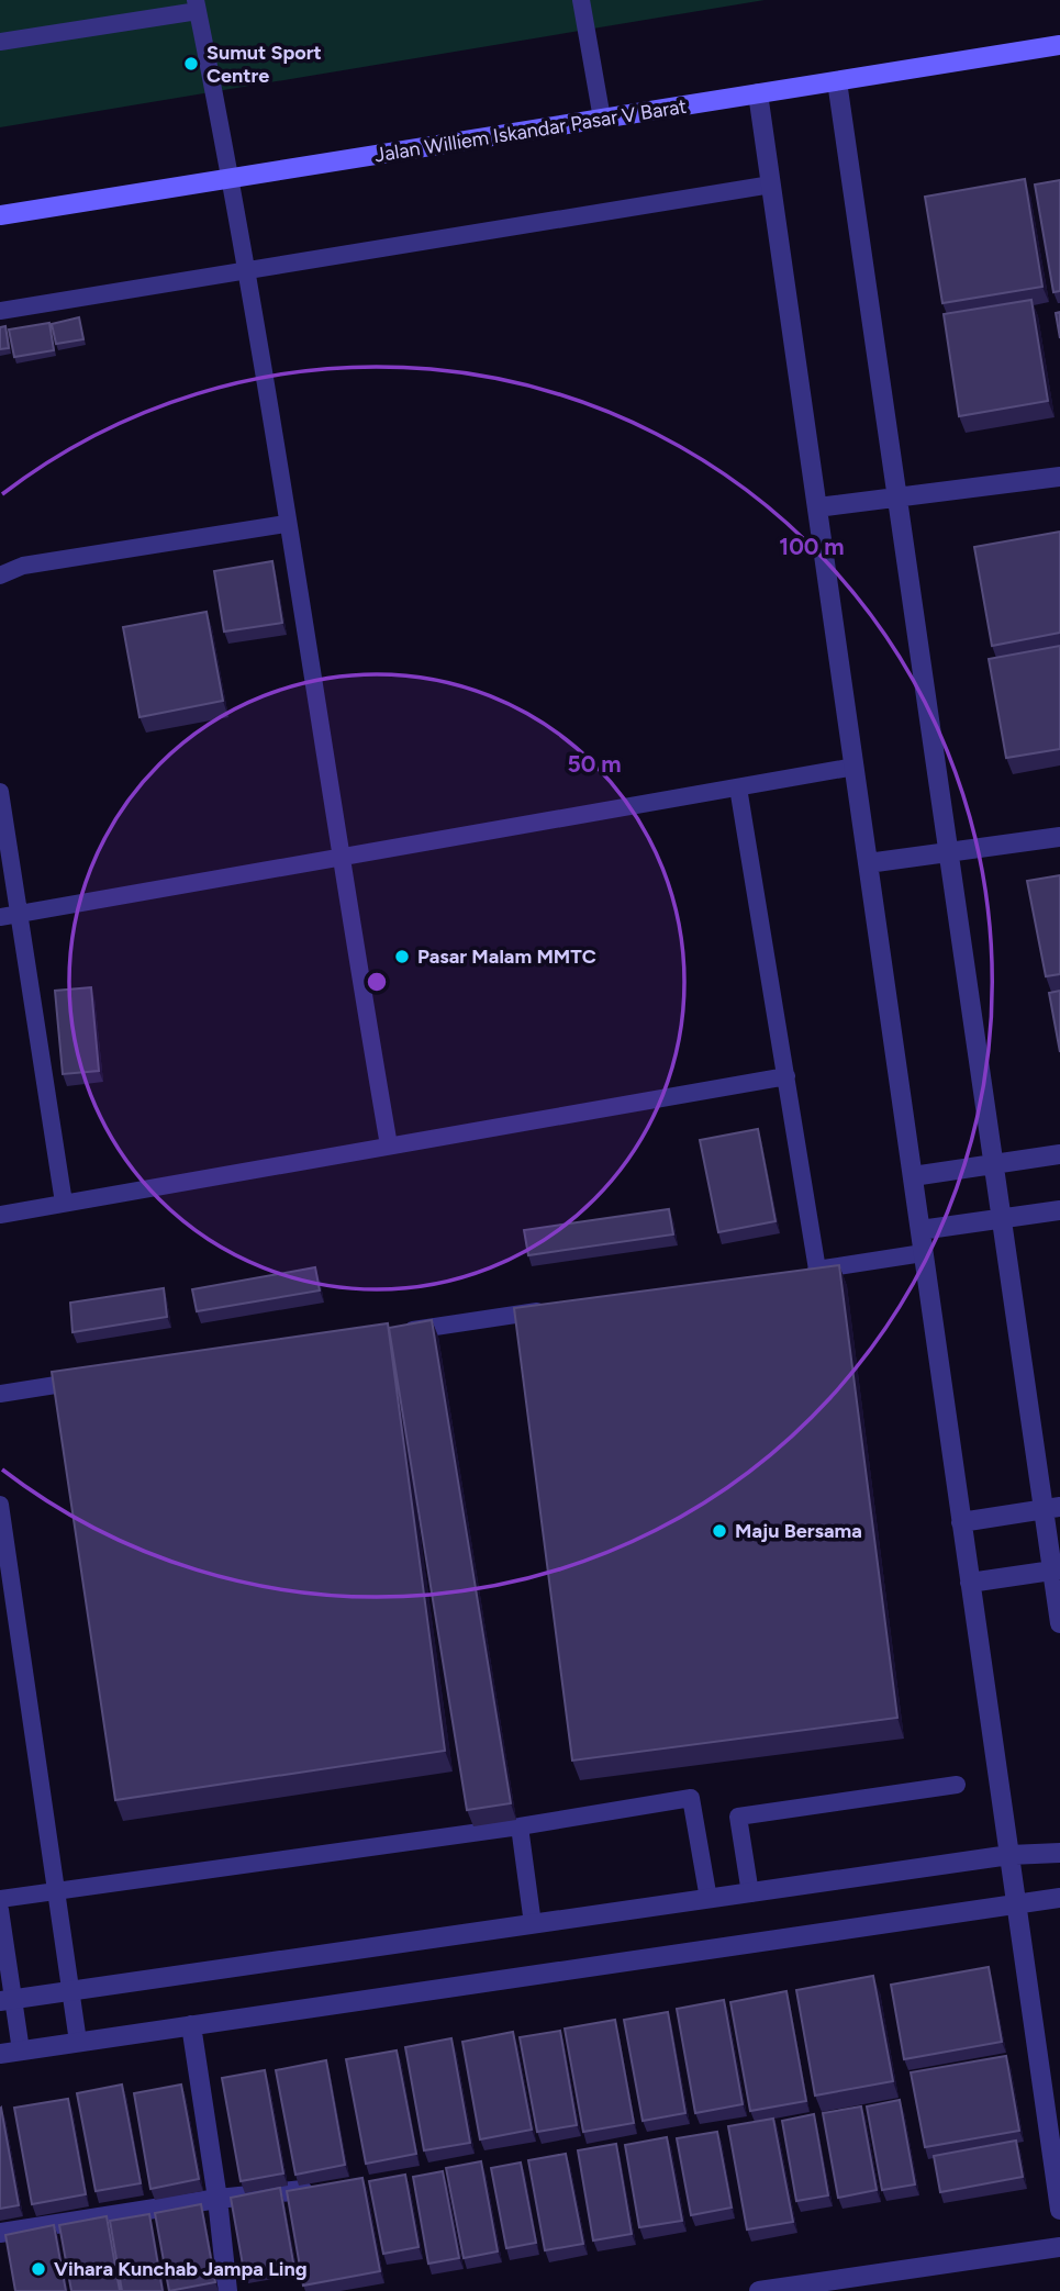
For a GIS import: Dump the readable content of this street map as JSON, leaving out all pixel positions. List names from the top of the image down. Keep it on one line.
{"streets":{"street":["Jalan Williem Iskandar Pasar V Barat"]},"places":["Sumut Sport Centre","Pasar Malam MMTC","Maju Bersama","Vihara Kunchab Jampa Ling"],"rings":["100 m","50 m"]}
